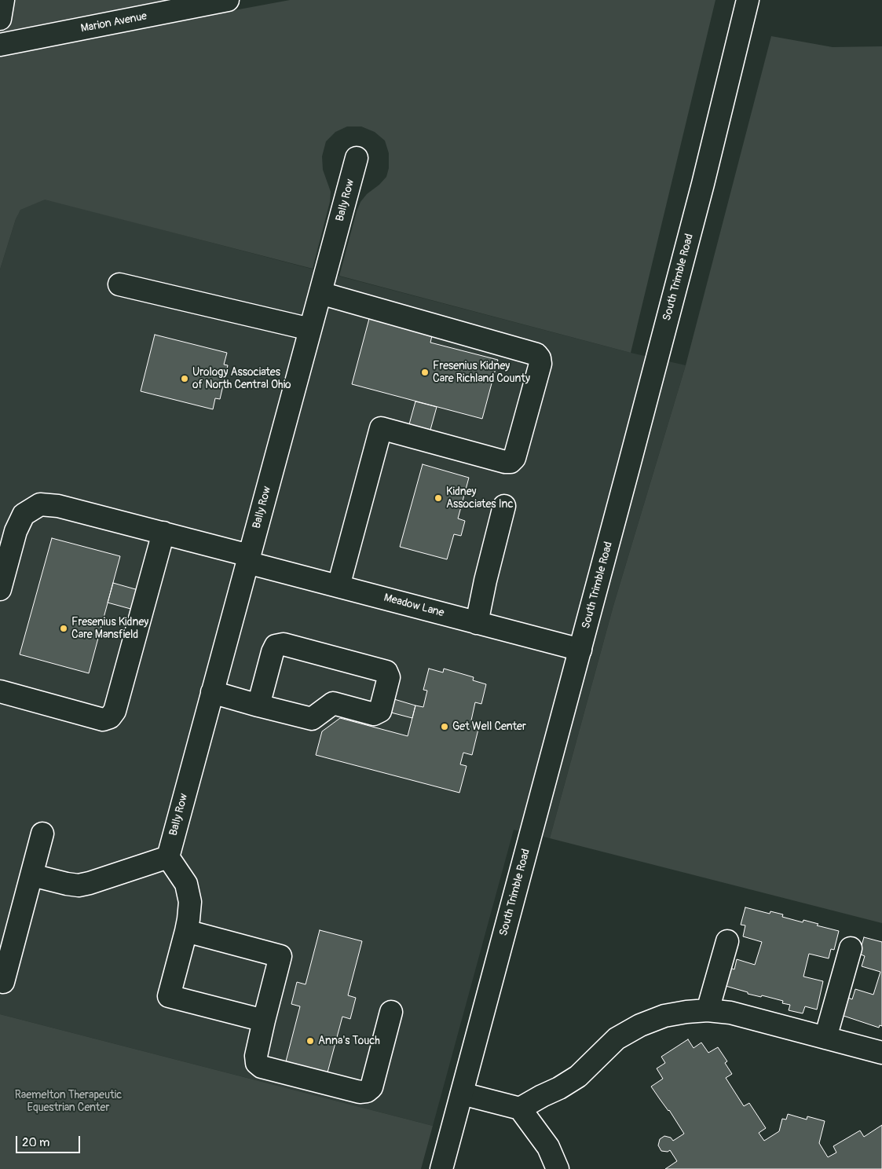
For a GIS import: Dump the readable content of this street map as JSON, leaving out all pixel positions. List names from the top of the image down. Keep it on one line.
{"streets":{"street":["Marion Avenue","Bally Row","South Trimble Road","Meadow Lane"]},"crossings":[["Bally Row","Meadow Lane"],["South Trimble Road","Meadow Lane"]],"parks":["Raemelton Therapeutic Equestrian Center"],"places":["Fresenius Kidney Care Richland County","Urology Associates of North Central Ohio","Kidney Associates Inc","Fresenius Kidney Care Mansfield","Get Well Center","Anna's Touch"],"scale_bar":"20 m"}
